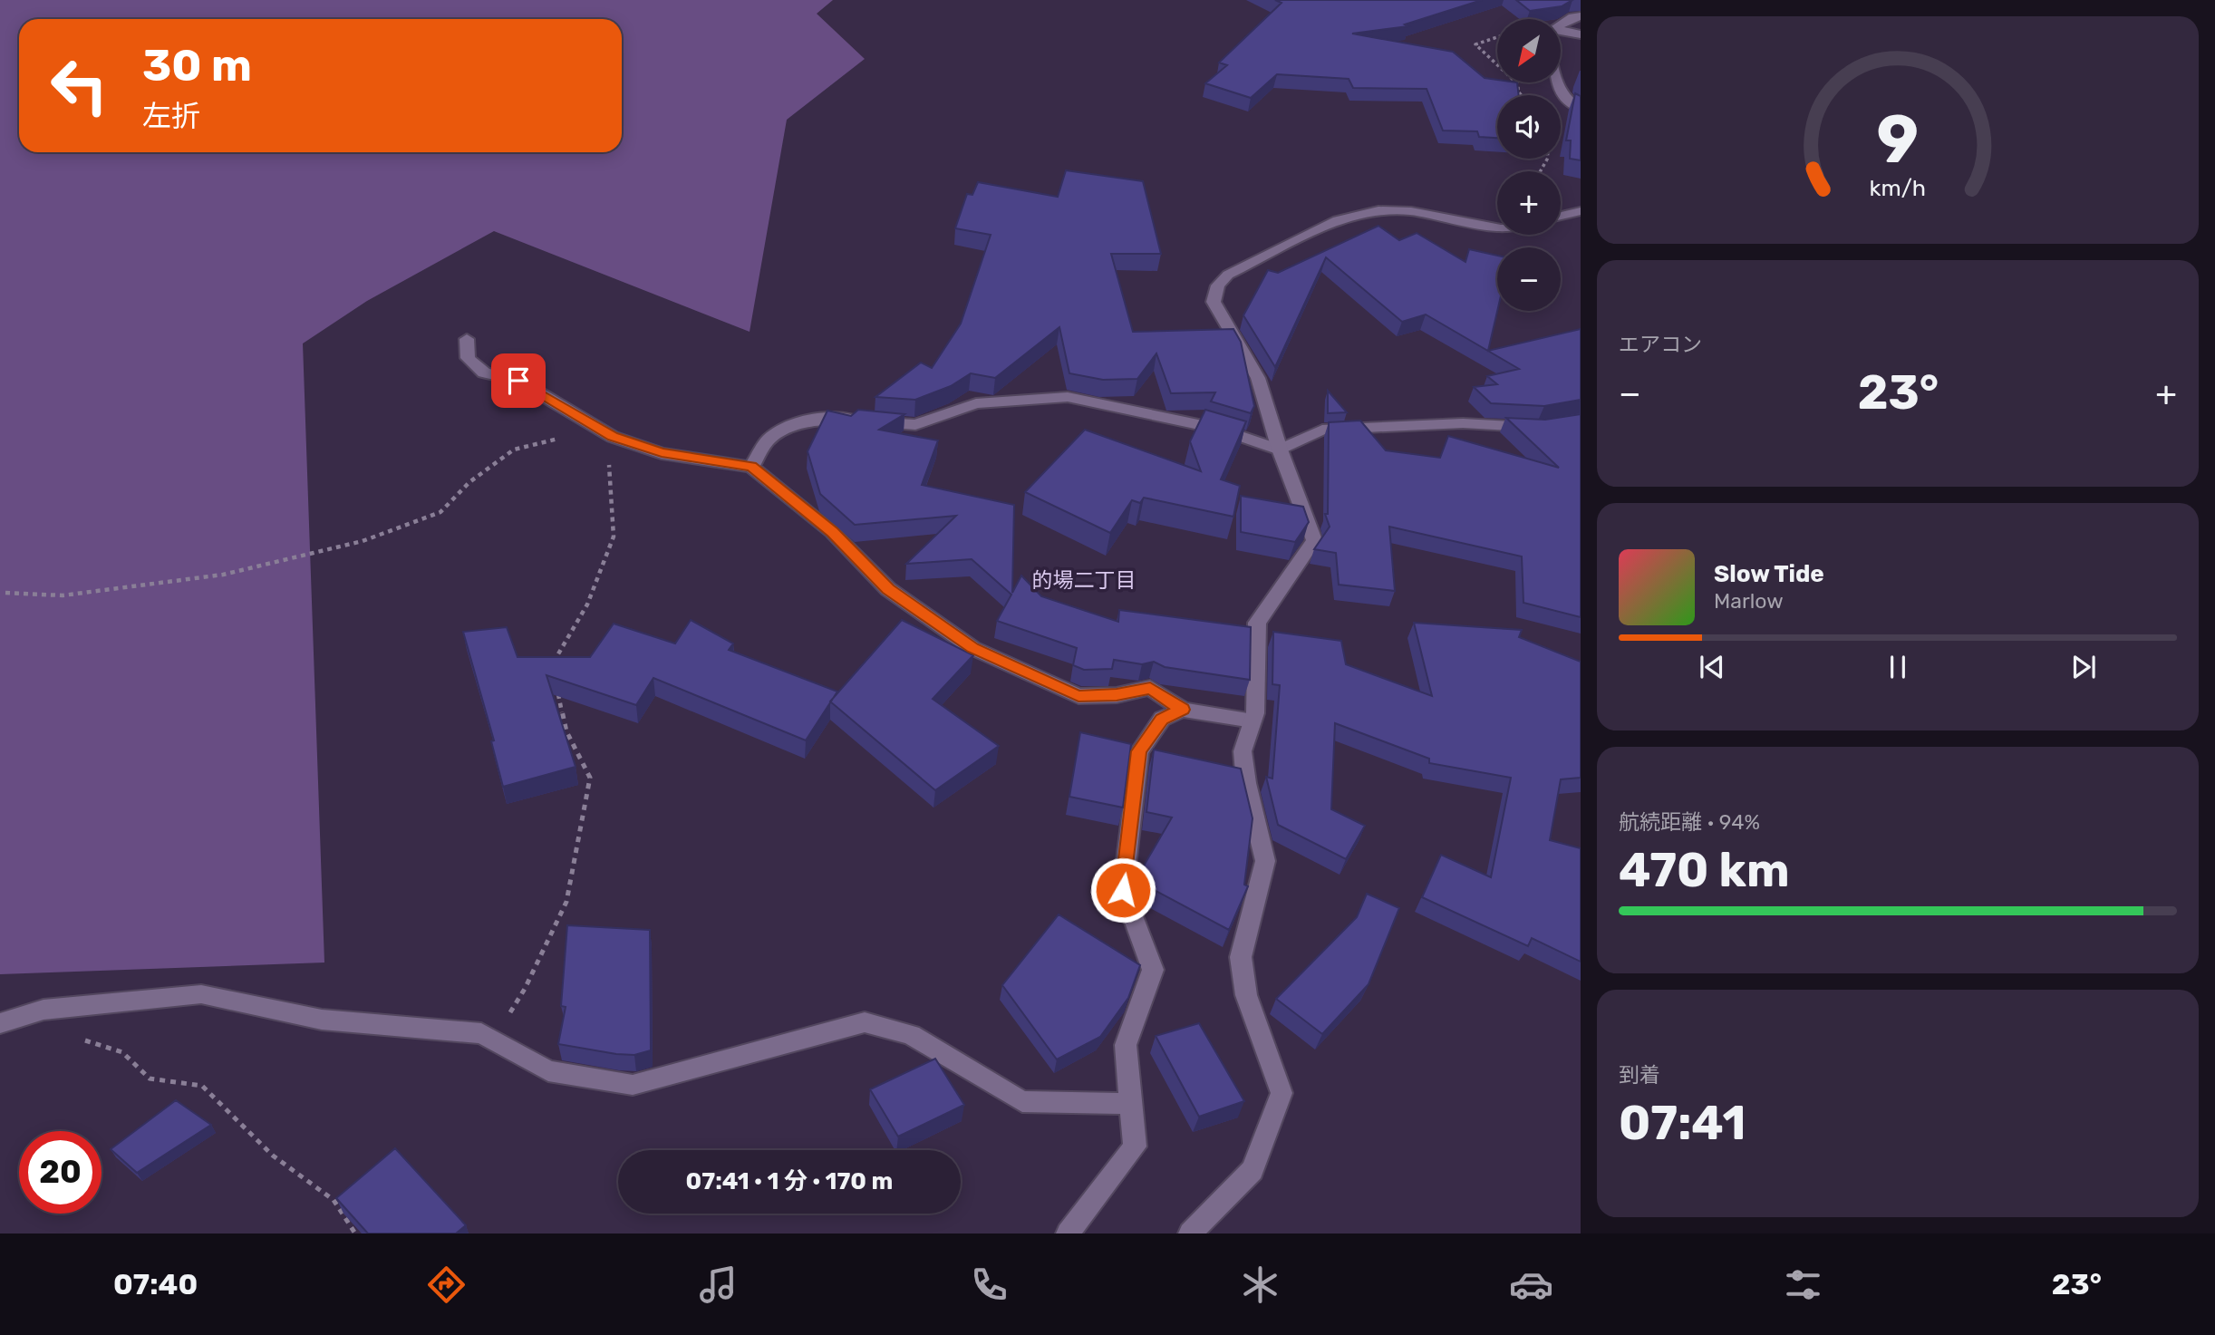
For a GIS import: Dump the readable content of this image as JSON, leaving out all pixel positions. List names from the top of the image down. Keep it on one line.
{"districts":["的場二丁目"],"north":"bottom left","page":{"map_buttons":["+","−"],"turn":["30 m","左折"],"tile":["エアコン",["航続距離 · 94%","470 km"],["到着","07:41"]],"heat":["−","23°","+"],"song":["Slow Tide","Marlow"],"limit":"20","trip":"07:41 · 1 分 · 170 m","tabs":["07:40","23°"],"gauge":["9","km/h"]}}
